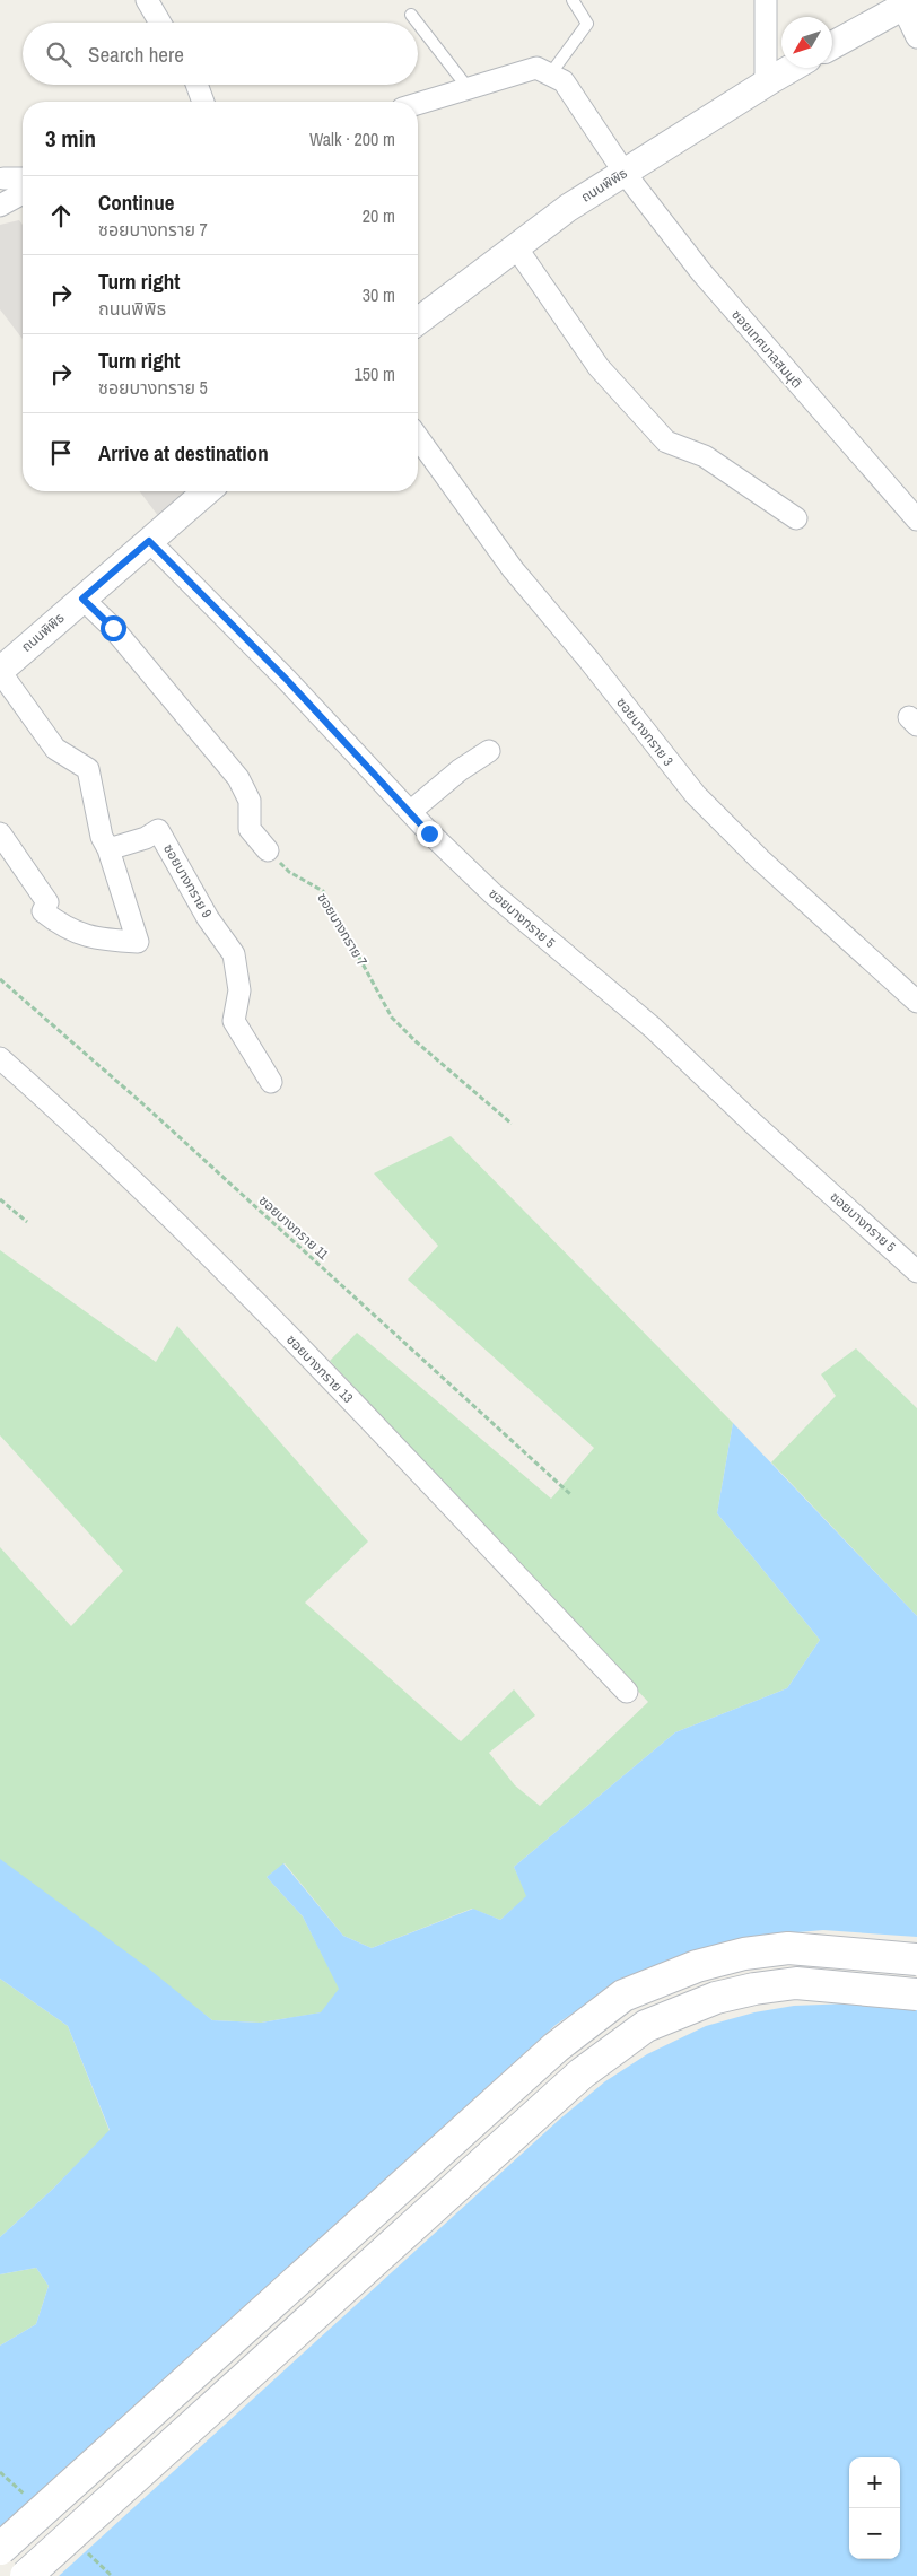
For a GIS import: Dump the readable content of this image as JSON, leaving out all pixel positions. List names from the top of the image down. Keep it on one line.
{"streets":{"street":["ถนนพิพิธ","ซอยเทศบาลสมมุติ","ซอยบางทราย 3","ซอยบางทราย 9","ซอยบางทราย 5","ซอยบางทราย 13"],"path":["ซอยบางทราย 7","ซอยบางทราย 11"]},"crossings":[["ถนนพิพิธ","ซอยเทศบาลสมมุติ"],["ถนนพิพิธ","ซอยบางทราย 5"]],"north":"bottom left","page":{"search":"Search here","heading":["3 min","Walk · 200 m"],"list":[["Continue","ซอยบางทราย 7","20 m"],["Turn right","ถนนพิพิธ","30 m"],["Turn right","ซอยบางทราย 5","150 m"],"Arrive at destination"],"map_buttons":["+","−"]}}
